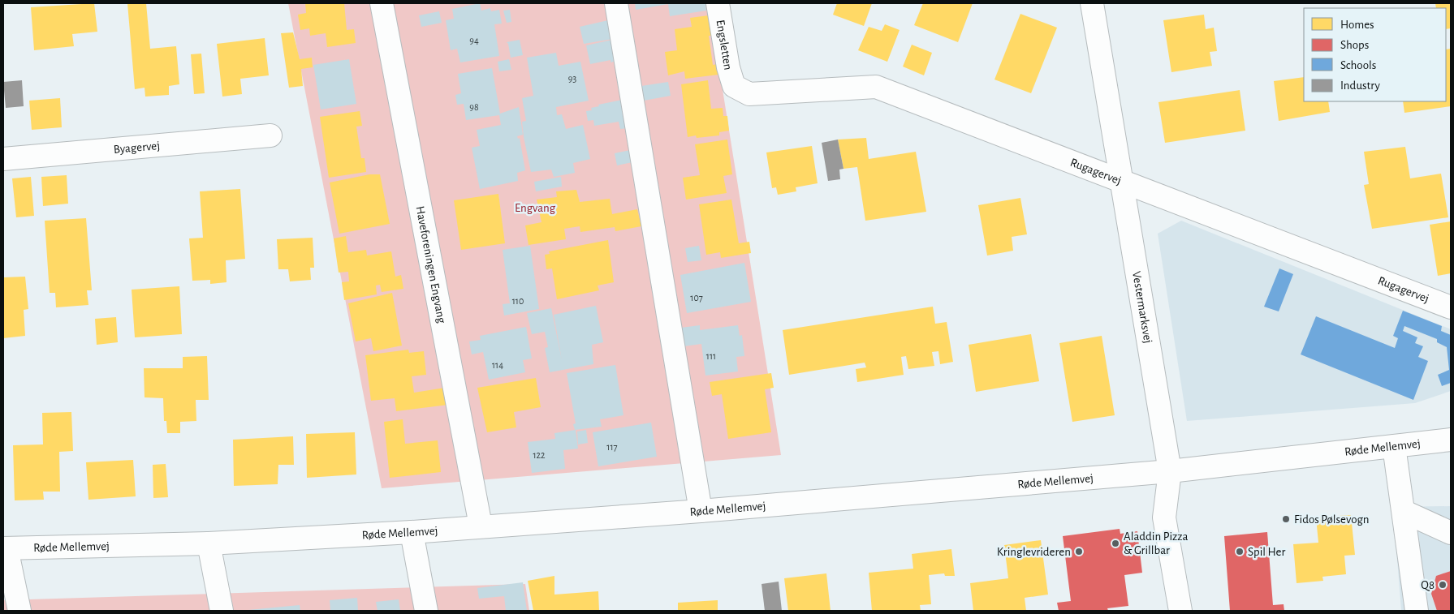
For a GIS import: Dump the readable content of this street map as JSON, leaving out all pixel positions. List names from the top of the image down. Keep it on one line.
{"streets":{"street":["Engsletten","Byagervej","Rugagervej","Haveforeningen Engvang","Vestermarksvej","Røde Mellemvej"]},"crossings":[["Engsletten","Rugagervej"],["Rugagervej","Vestermarksvej"],["Haveforeningen Engvang","Røde Mellemvej"],["Vestermarksvej","Røde Mellemvej"]],"parks":["Engvang"],"places":["Fidos Pølsevogn","Aladdin Pizza & Grillbar","Kringlevrideren","Spil Her","Q8"],"house_numbers":["94","93","98","107","110","111","114","117","122"],"legend":["Homes","Shops","Schools","Industry"]}
